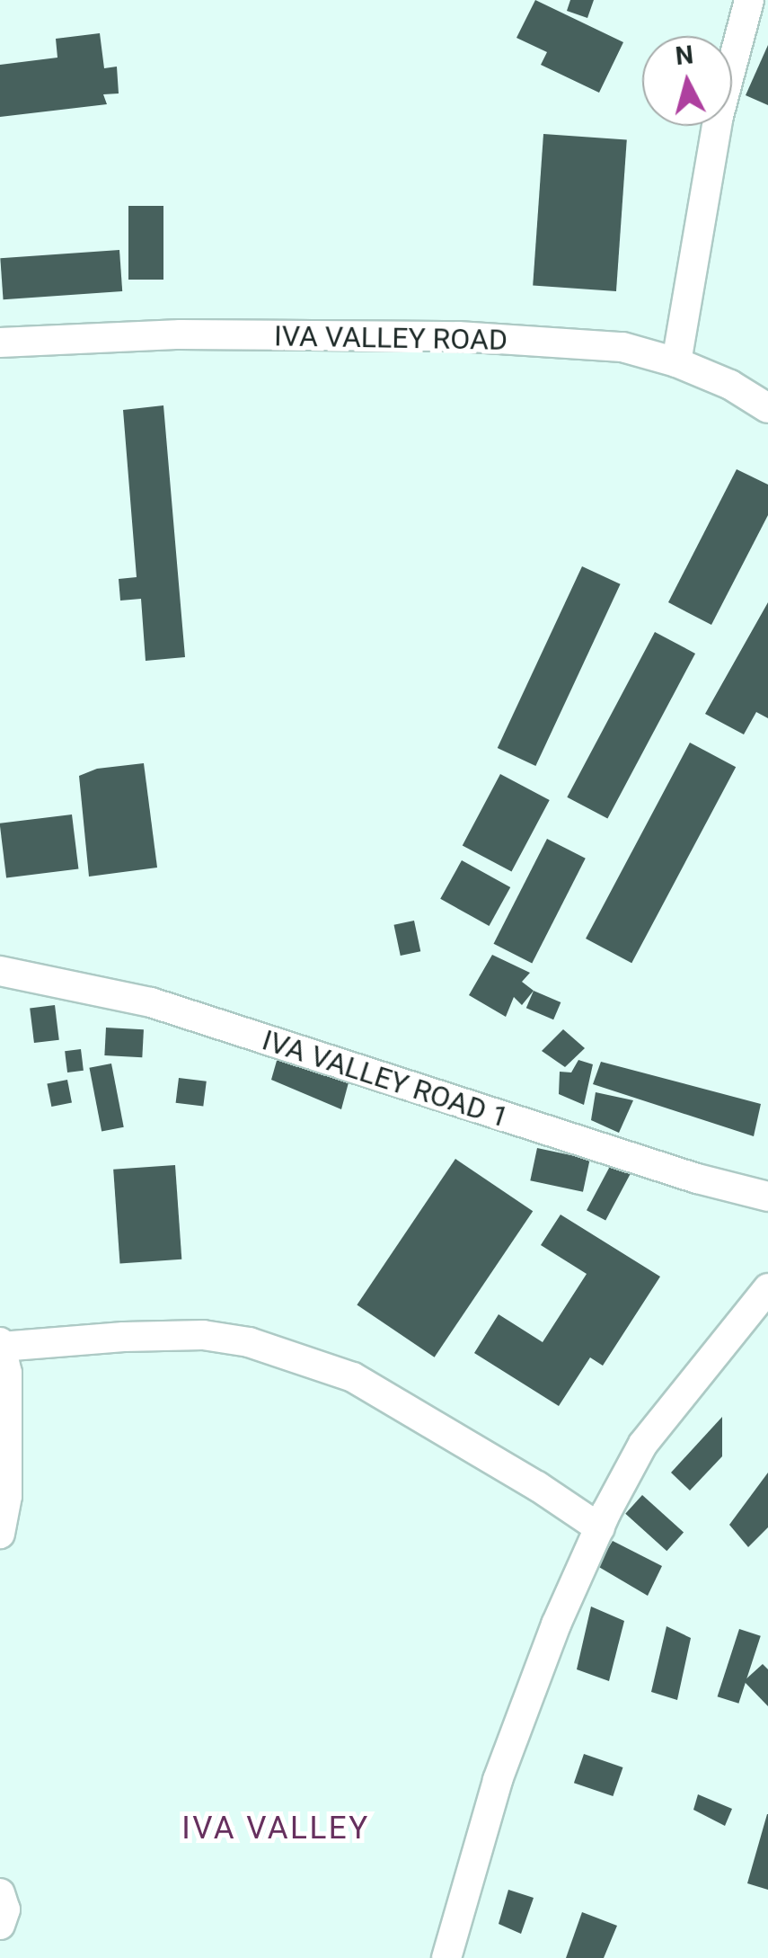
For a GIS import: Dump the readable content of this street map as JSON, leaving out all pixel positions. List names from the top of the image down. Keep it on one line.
{"streets":{"street":["IVA VALLEY ROAD","IVA VALLEY ROAD 1"]},"districts":["IVA VALLEY"],"north":"top"}
